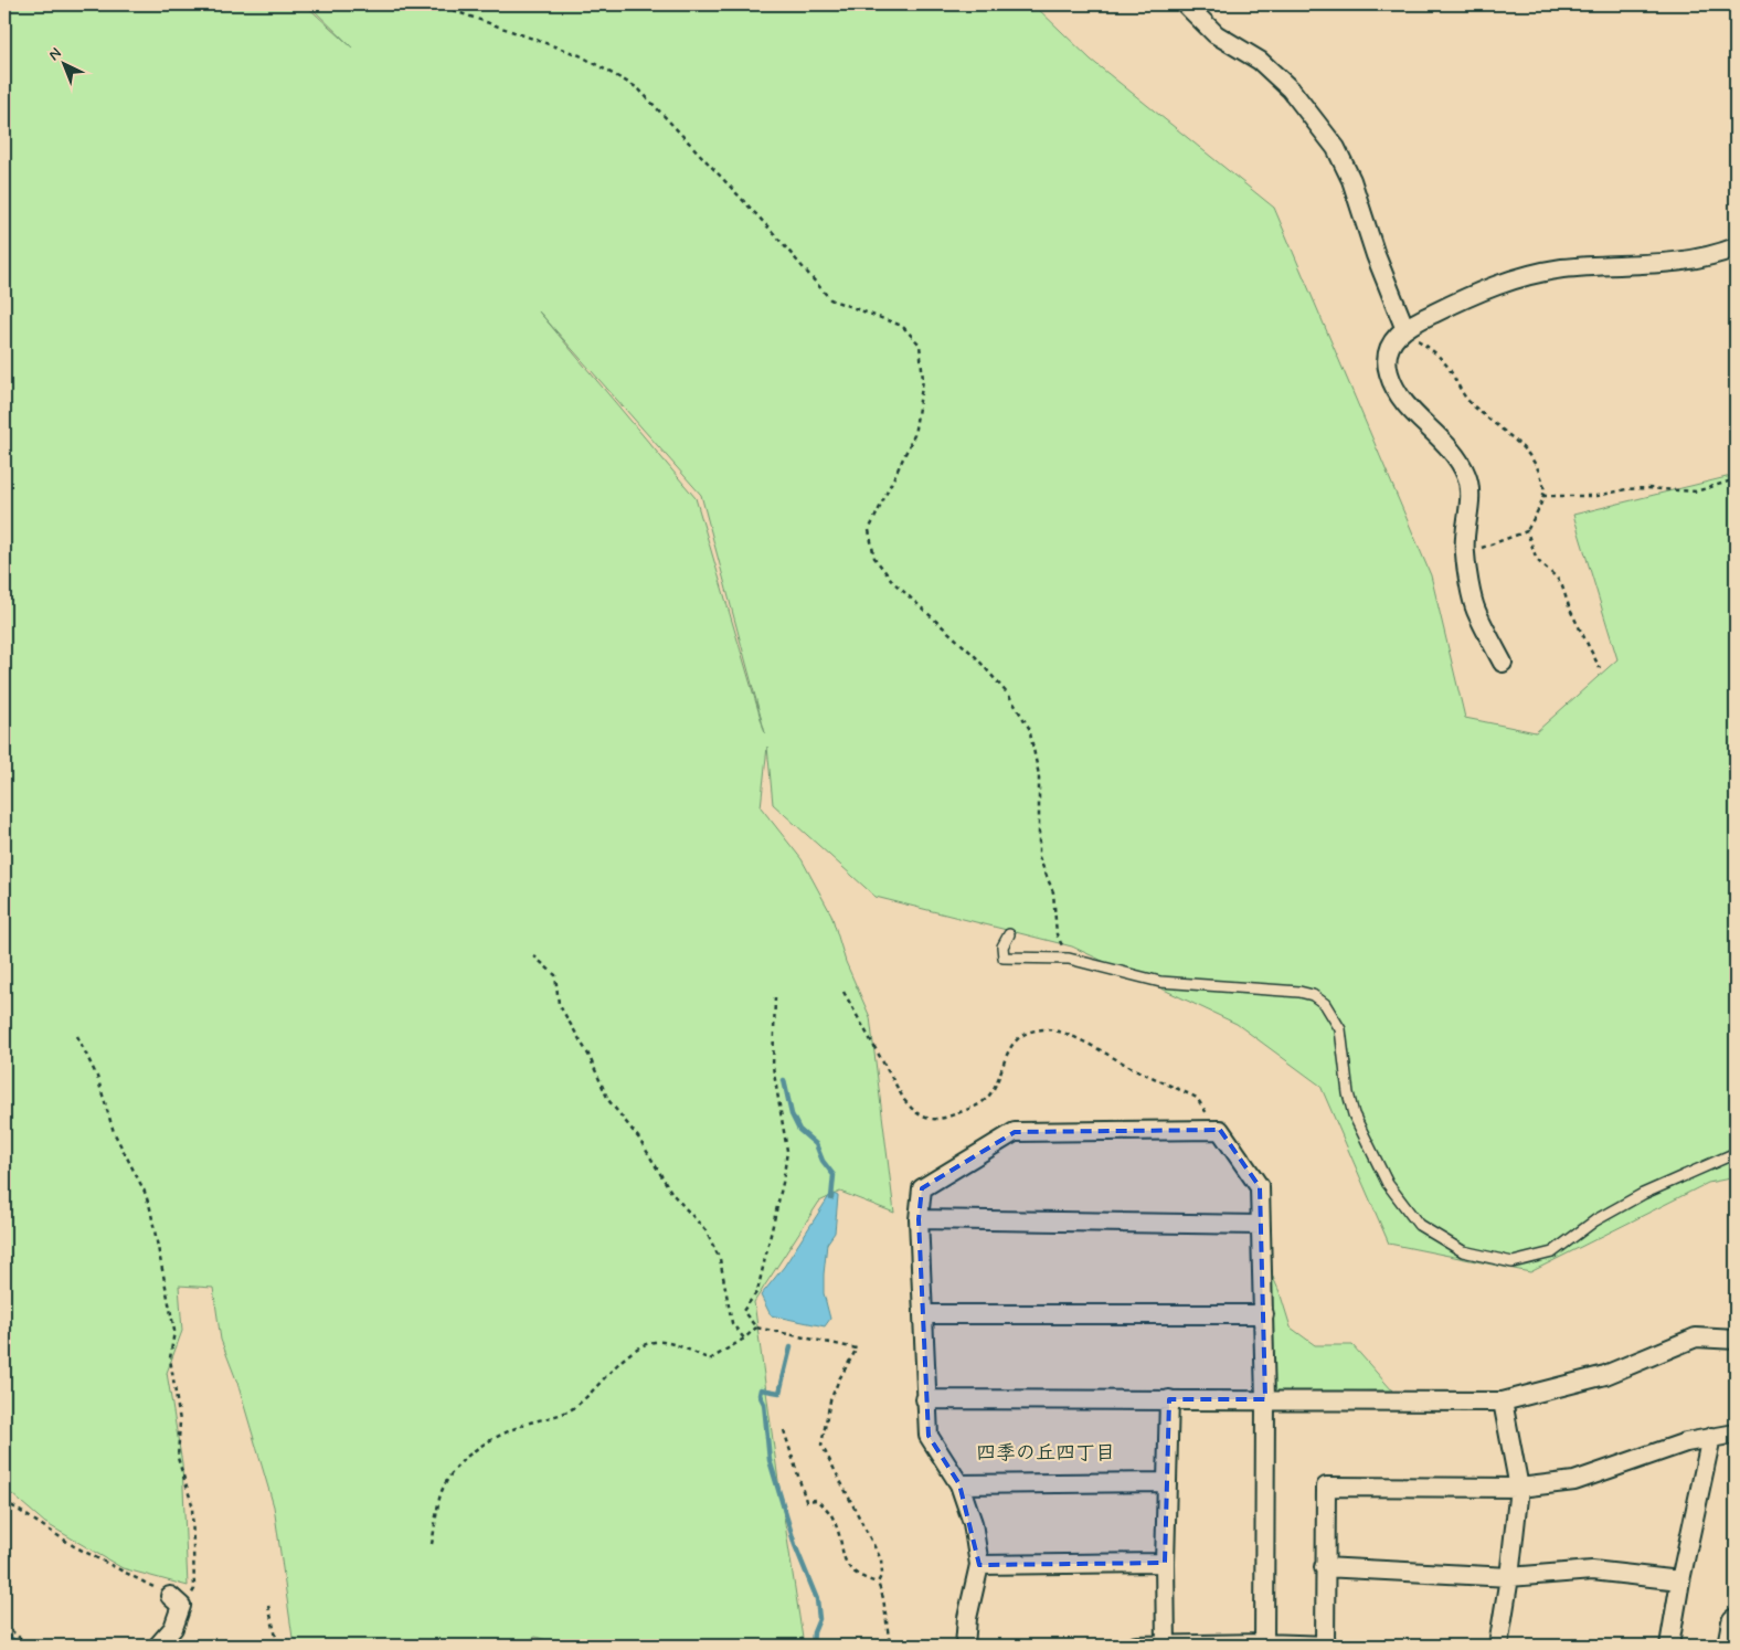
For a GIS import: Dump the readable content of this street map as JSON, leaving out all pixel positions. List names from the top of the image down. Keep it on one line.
{"districts":["四季の丘四丁目"],"north":"top left"}
